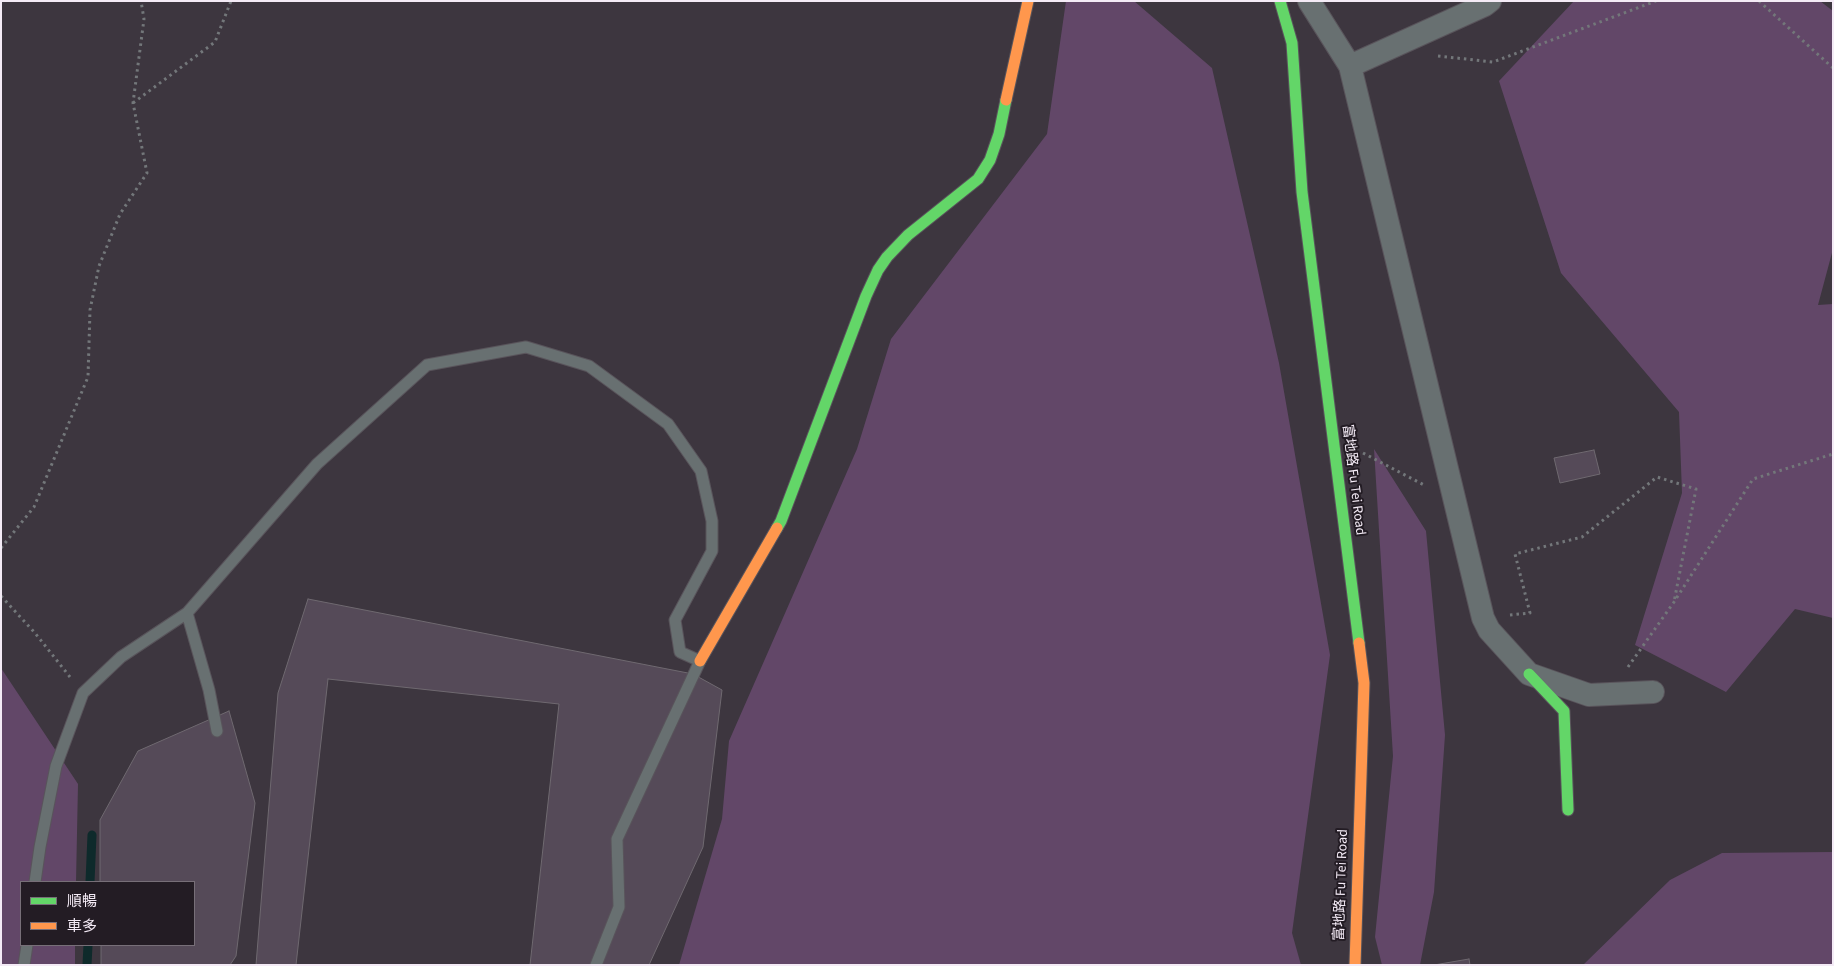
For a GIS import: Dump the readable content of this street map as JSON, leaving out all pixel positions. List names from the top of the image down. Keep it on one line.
{"streets":{"street":["富地路 Fu Tei Road"]},"legend":["順暢","車多"]}
